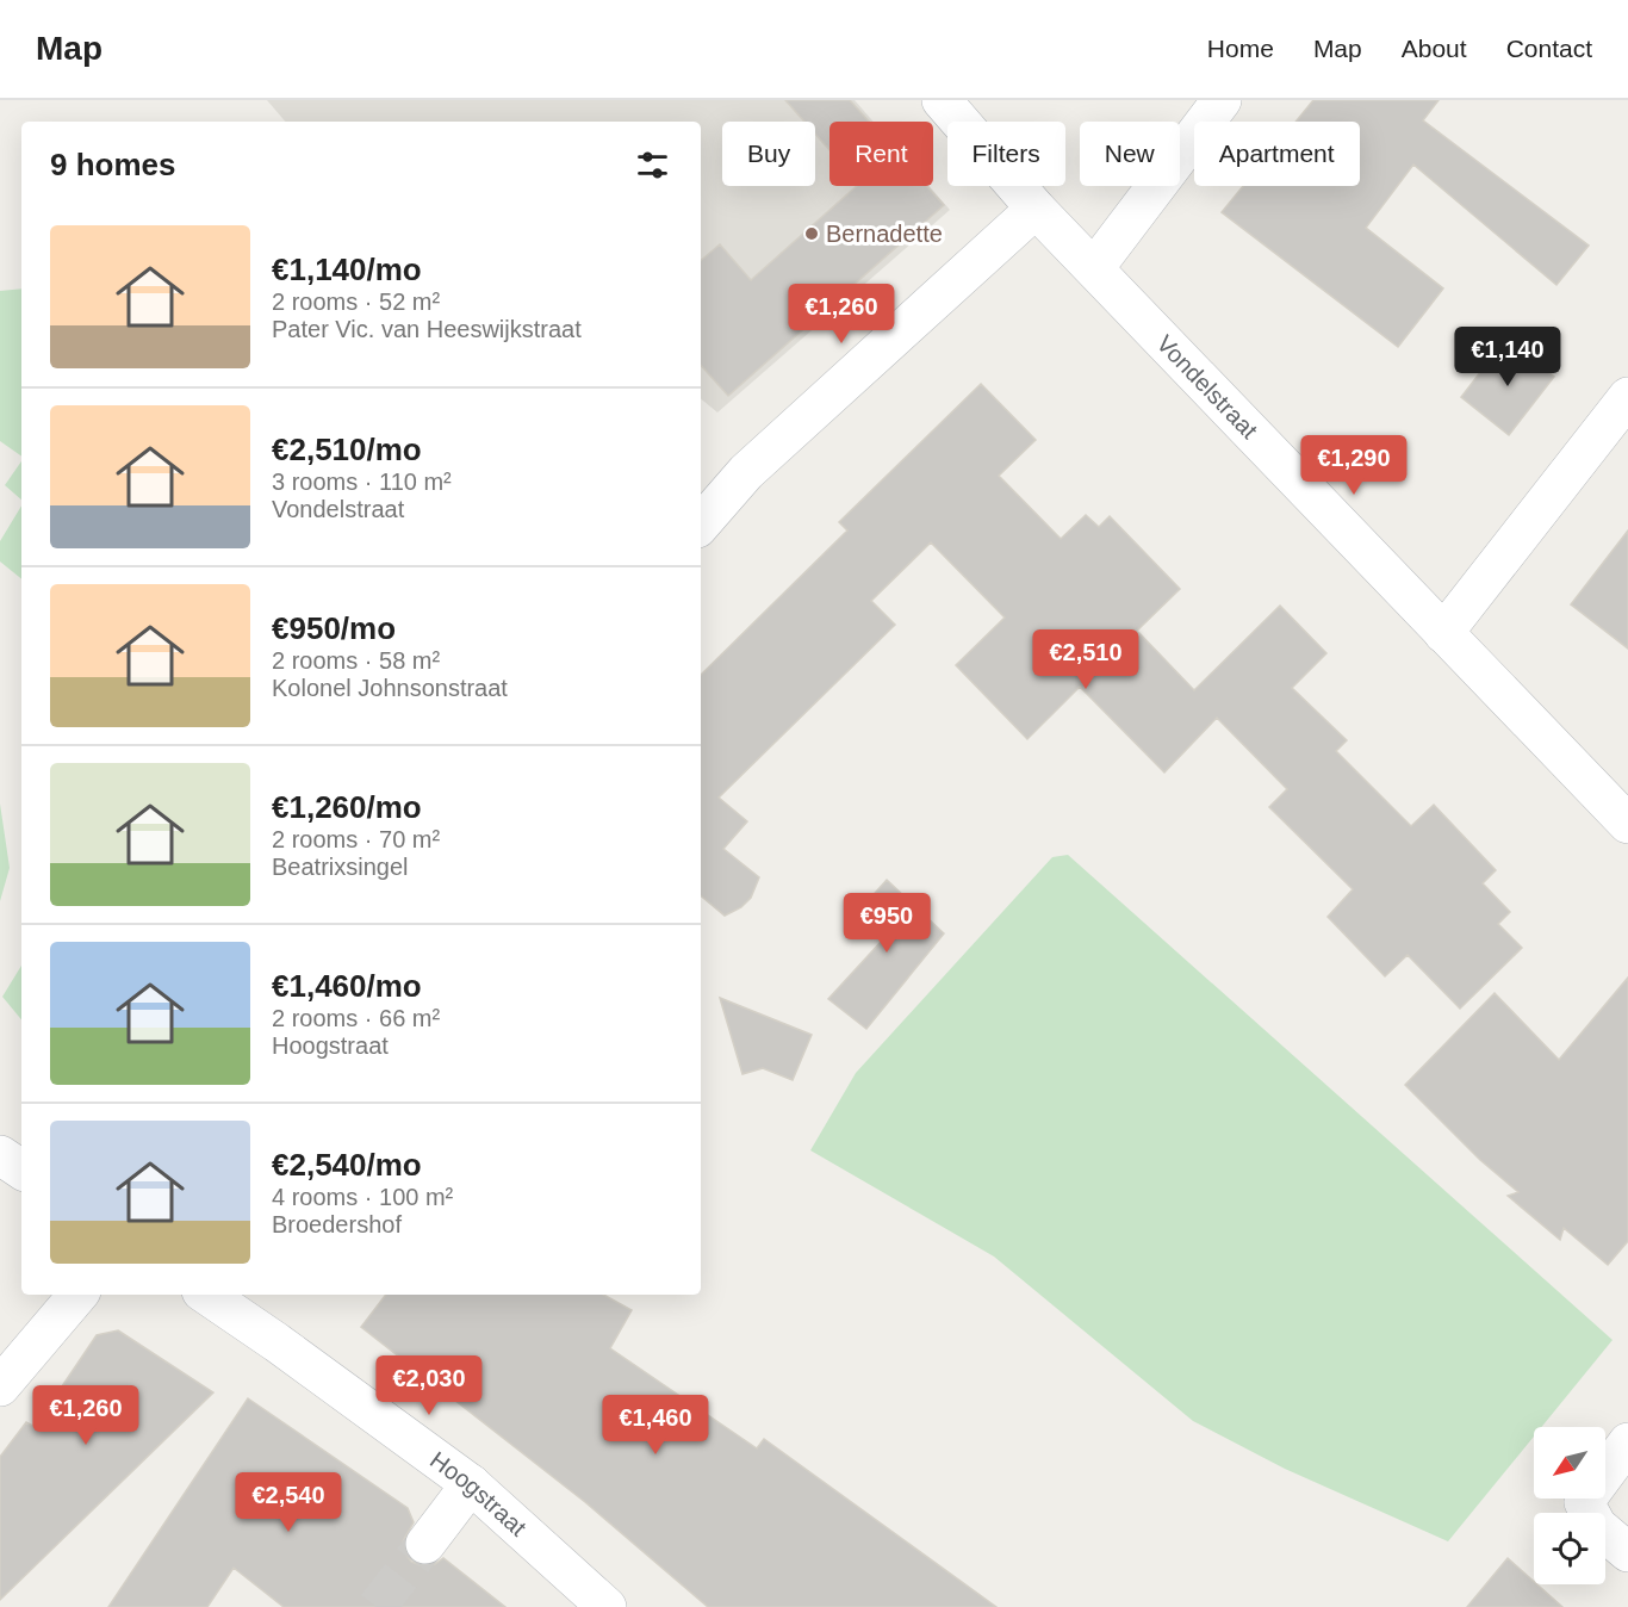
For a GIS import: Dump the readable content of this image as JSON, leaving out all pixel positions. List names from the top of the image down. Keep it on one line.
{"streets":{"street":["Vondelstraat","Hoogstraat"]},"places":["Bernadette"],"north":"bottom left","page":{"header":"Map","nav":["Home","Map","About","Contact"],"chip":["Buy","Rent","Filters","New","Apartment"],"heading":"9 homes","list":[{"name":"€1,140/mo","note":"2 rooms · 52 m² · Pater Vic. van Heeswijkstraat"},{"name":"€2,510/mo","note":"3 rooms · 110 m² · Vondelstraat"},{"name":"€950/mo","note":"2 rooms · 58 m² · Kolonel Johnsonstraat"},{"name":"€1,260/mo","note":"2 rooms · 70 m² · Beatrixsingel"},{"name":"€1,460/mo","note":"2 rooms · 66 m² · Hoogstraat"},{"name":"€2,540/mo","note":"4 rooms · 100 m² · Broedershof"}],"price":["€1,260","€1,140","€1,290","€2,510","€950","€2,030","€1,260","€1,460","€2,540"]}}
